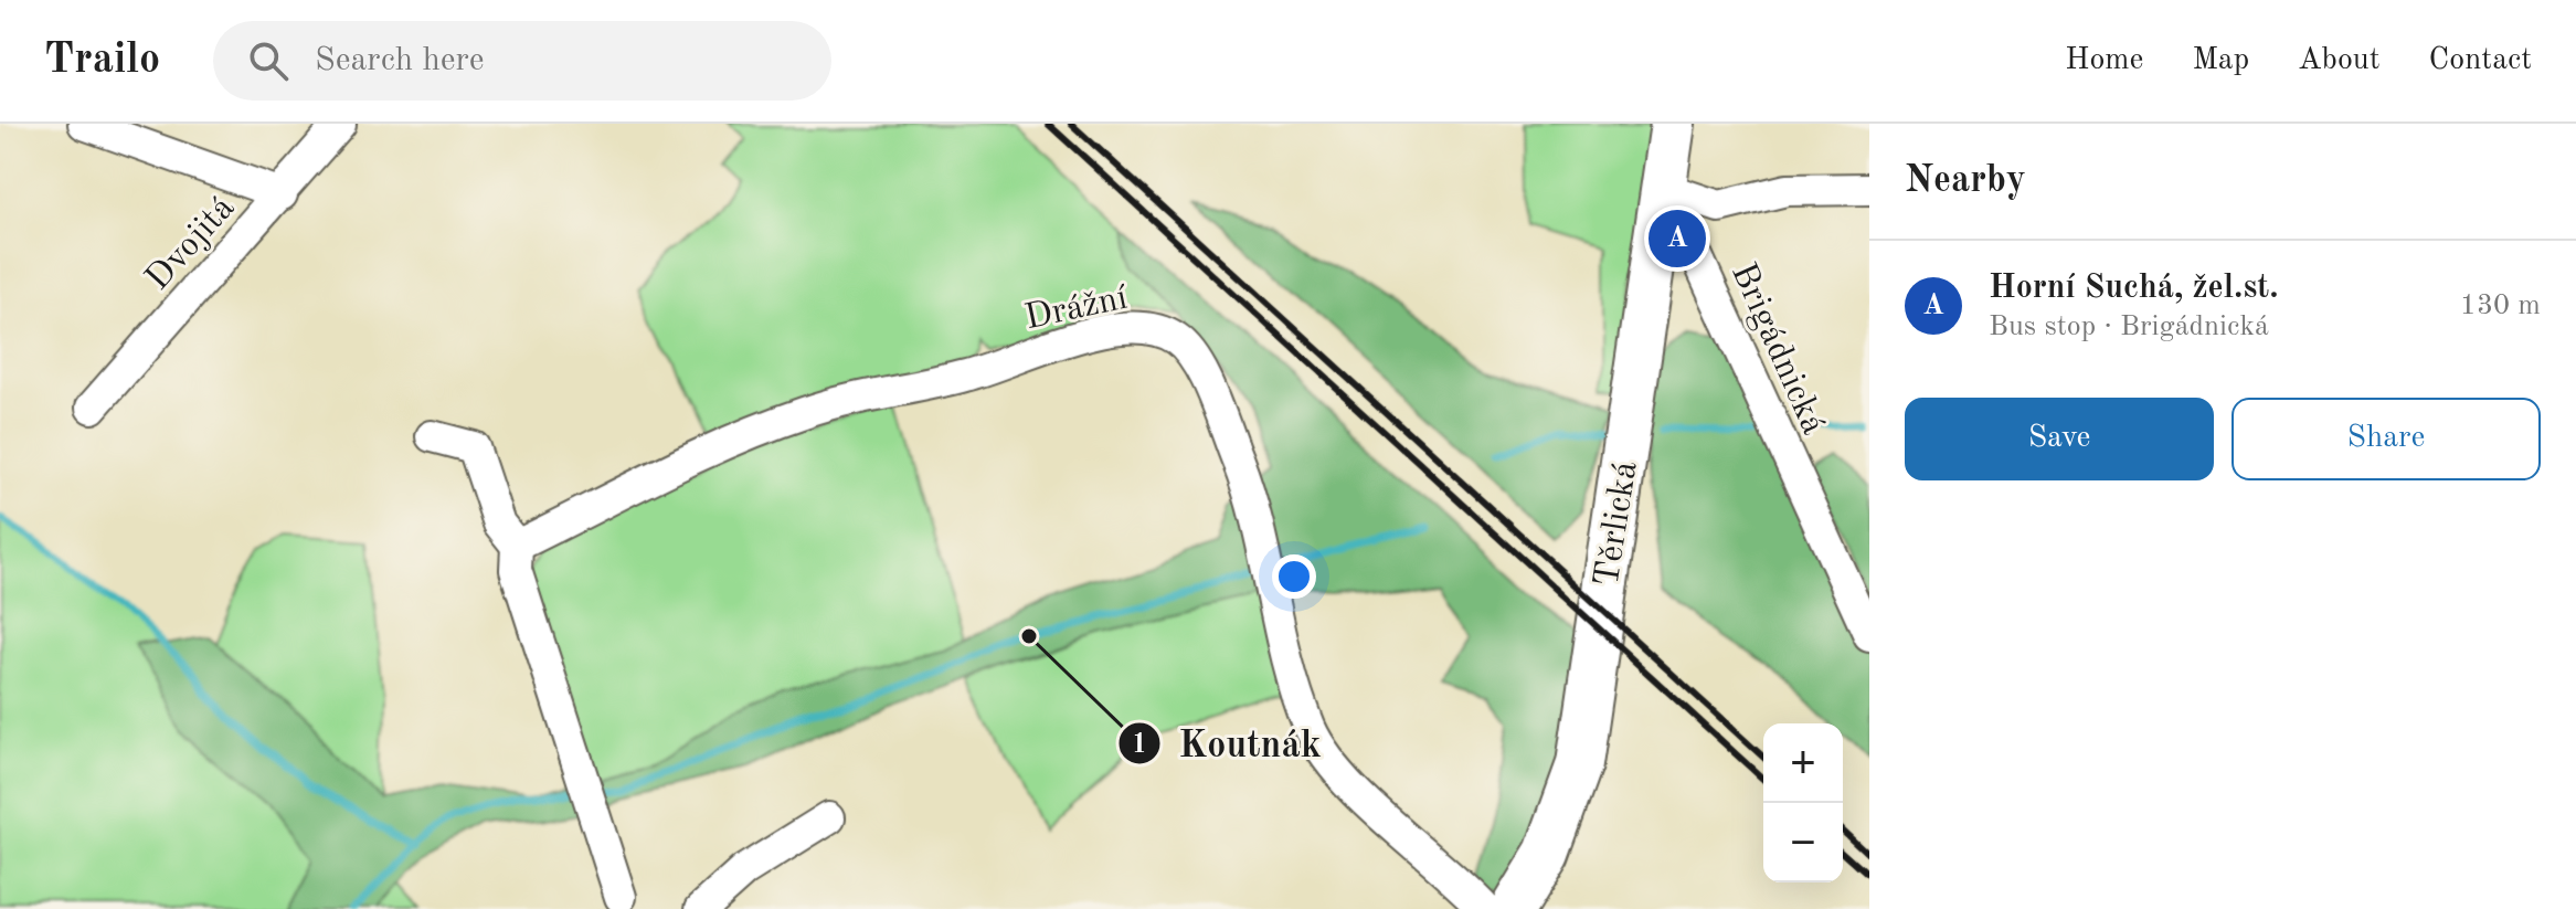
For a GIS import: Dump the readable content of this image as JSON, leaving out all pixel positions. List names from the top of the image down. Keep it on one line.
{"streets":{"main road":["Těrlická"],"street":["Dvojitá","Drážní","Brigádnická"]},"crossings":[["Brigádnická","Těrlická"]],"places":["Koutnák"],"page":{"header":"Trailo","search":"Search here","nav":["Home","Map","About","Contact"],"heading":"Nearby","pins":"A","list":[{"mark":"A","name":"Horní Suchá, žel.st.","note":"Bus stop · Brigádnická","value":"130 m"}],"buttons":["Save","Share"],"map_buttons":["+","−"]}}
